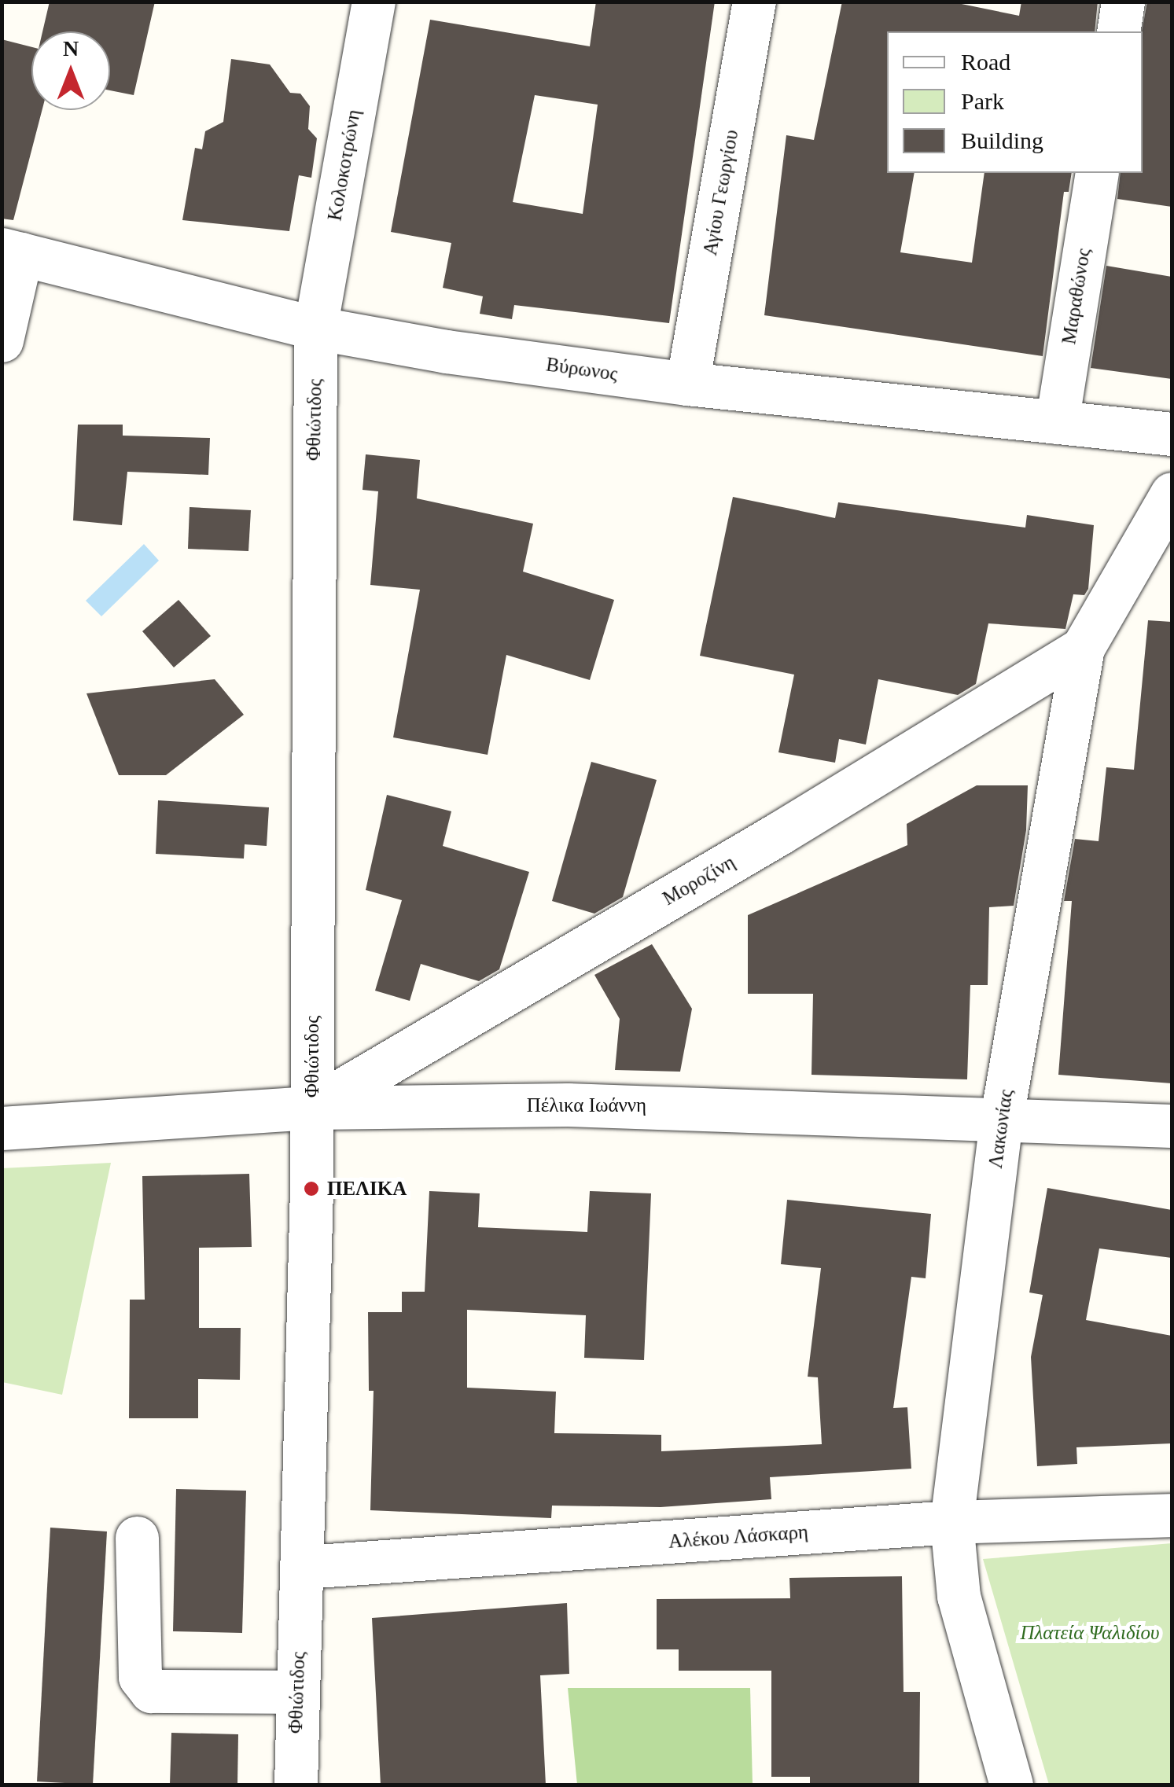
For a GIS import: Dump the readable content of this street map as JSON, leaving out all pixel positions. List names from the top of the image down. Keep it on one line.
{"streets":{"street":["Κολοκοτρώνη","Αγίου Γεωργίου","Μαραθώνος","Βύρωνος","Φθιώτιδος","Μοροζίνη","Πέλικα Ιωάννη","Λακωνίας","Αλέκου Λάσκαρη"]},"crossings":[["Κολοκοτρώνη","Βύρωνος"],["Κολοκοτρώνη","Φθιώτιδος"],["Αγίου Γεωργίου","Βύρωνος"],["Μαραθώνος","Βύρωνος"],["Βύρωνος","Φθιώτιδος"],["Φθιώτιδος","Μοροζίνη"],["Φθιώτιδος","Πέλικα Ιωάννη"],["Φθιώτιδος","Αλέκου Λάσκαρη"],["Μοροζίνη","Πέλικα Ιωάννη"],["Μοροζίνη","Λακωνίας"],["Πέλικα Ιωάννη","Λακωνίας"],["Λακωνίας","Αλέκου Λάσκαρη"]],"parks":["Πλατεία Ψαλιδίου"],"places":["ΠΕΛΙΚΑ"],"legend":["Road","Park","Building"],"north":"top"}
